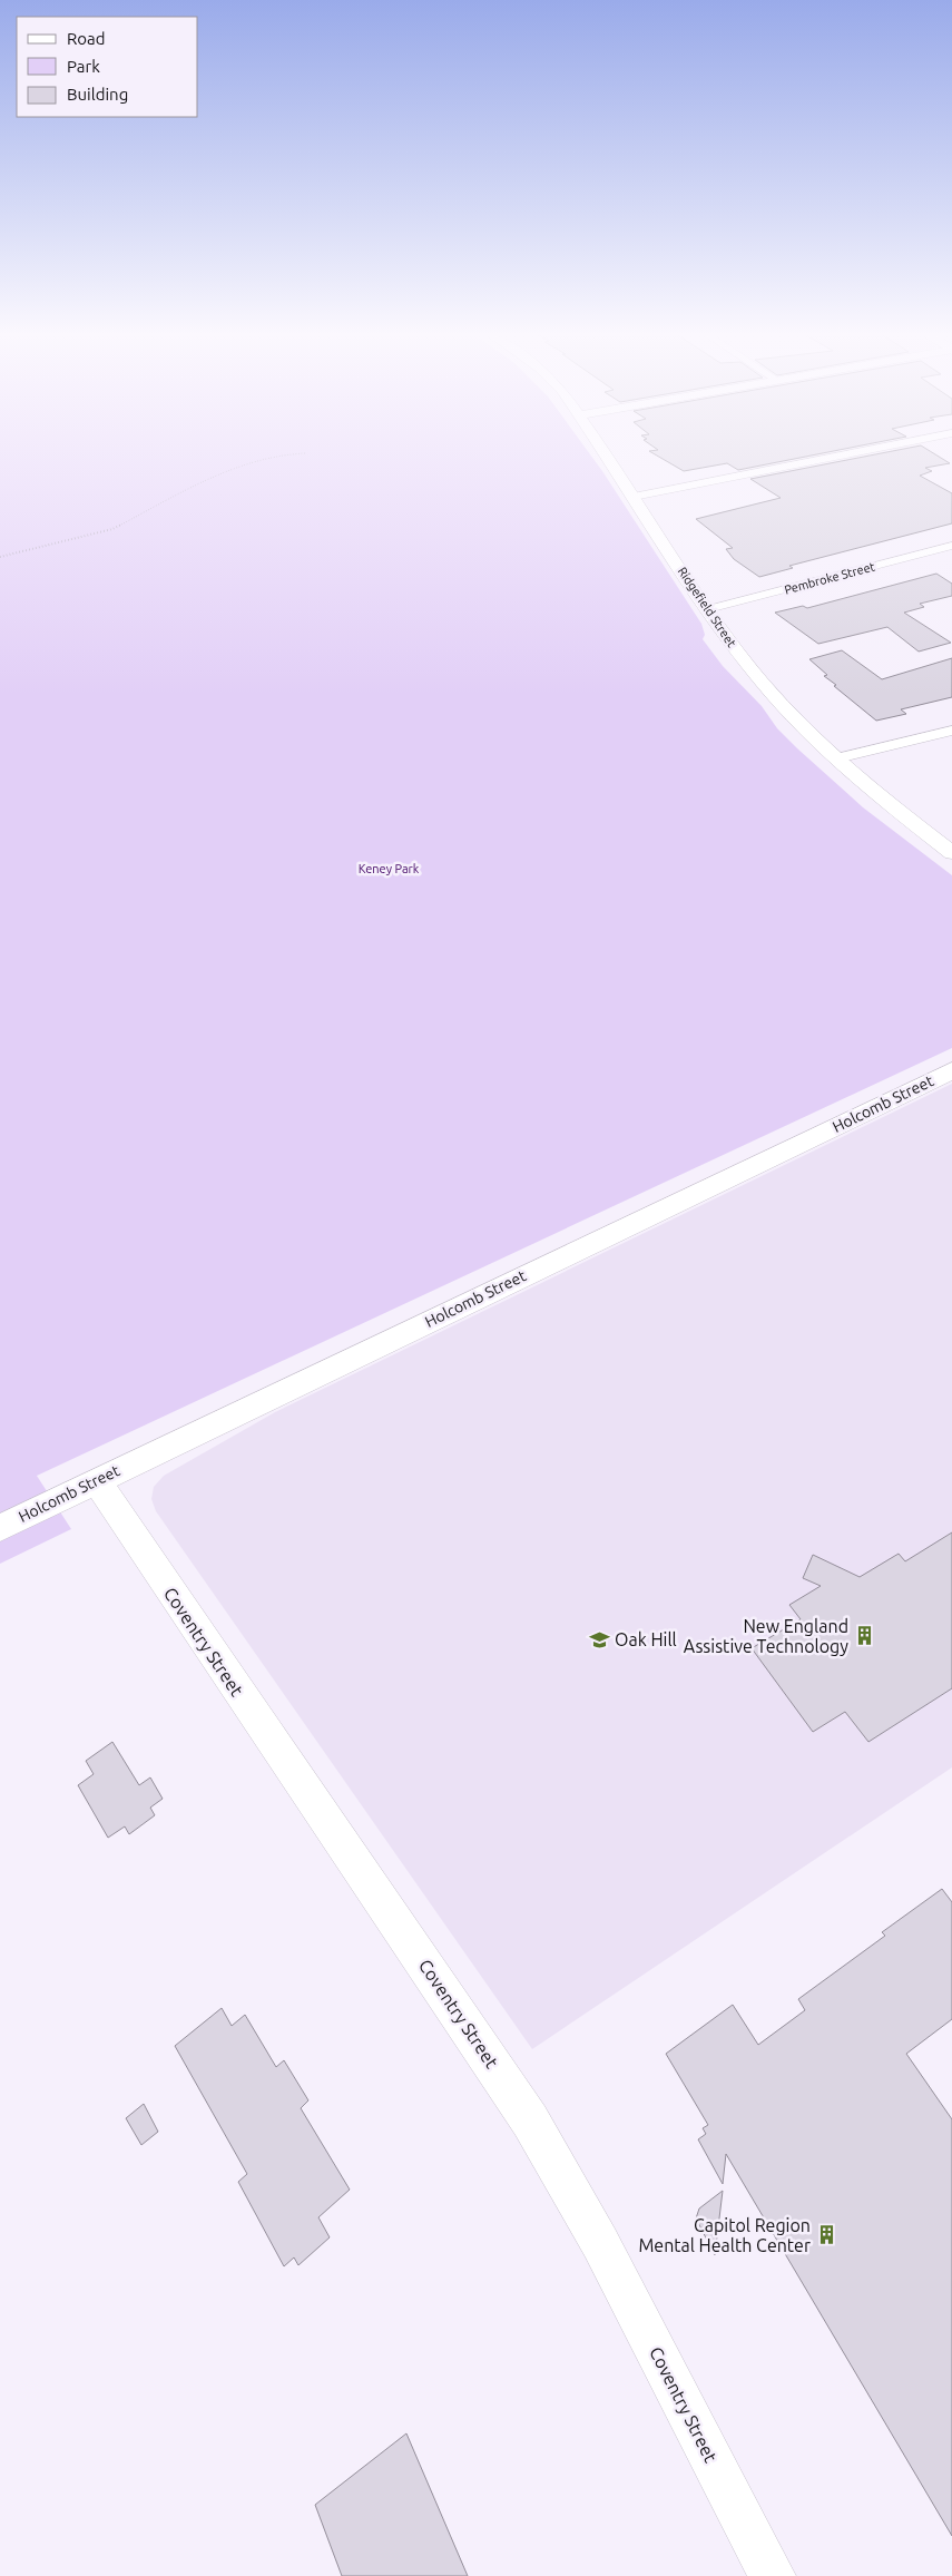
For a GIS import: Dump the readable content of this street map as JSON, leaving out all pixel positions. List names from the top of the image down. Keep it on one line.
{"streets":{"street":["Pembroke Street","Ridgefield Street","Holcomb Street","Coventry Street"]},"crossings":[["Pembroke Street","Ridgefield Street"],["Holcomb Street","Coventry Street"]],"parks":["Keney Park"],"places":{"building":["New England Assistive Technology","Capitol Region Mental Health Center"],"school or university":["Oak Hill"]},"legend":["Road","Park","Building"]}
